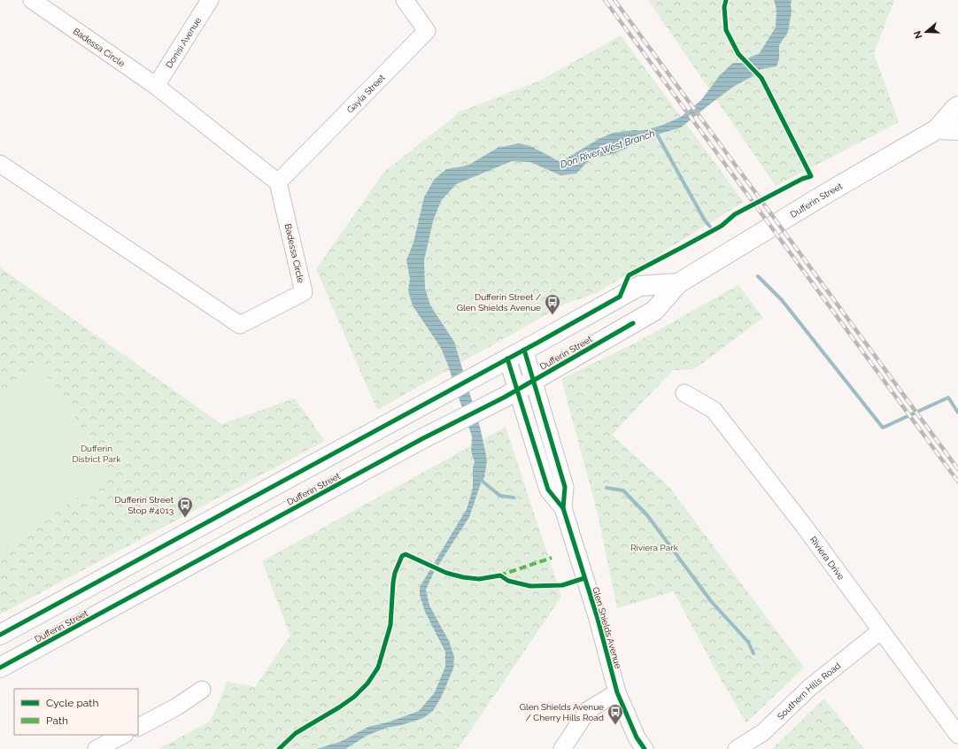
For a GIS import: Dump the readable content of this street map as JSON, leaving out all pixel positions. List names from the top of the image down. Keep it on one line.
{"streets":{"main road":["Dufferin Street"],"street":["Donisi Avenue","Badessa Circle","Gayla Street","Riviera Drive","Glen Shields Avenue","Southern Hills Road"]},"crossings":[["Donisi Avenue","Badessa Circle"],["Badessa Circle","Gayla Street"],["Dufferin Street","Glen Shields Avenue"],["Riviera Drive","Southern Hills Road"]],"water":["Don River West Branch"],"parks":["Dufferin District Park","Riviera Park"],"places":{"bus stop":["Dufferin Street / Glen Shields Avenue","Dufferin Street Stop #4013","Glen Shields Avenue / Cherry Hills Road"]},"legend":["Cycle path","Path"],"north":"left"}
